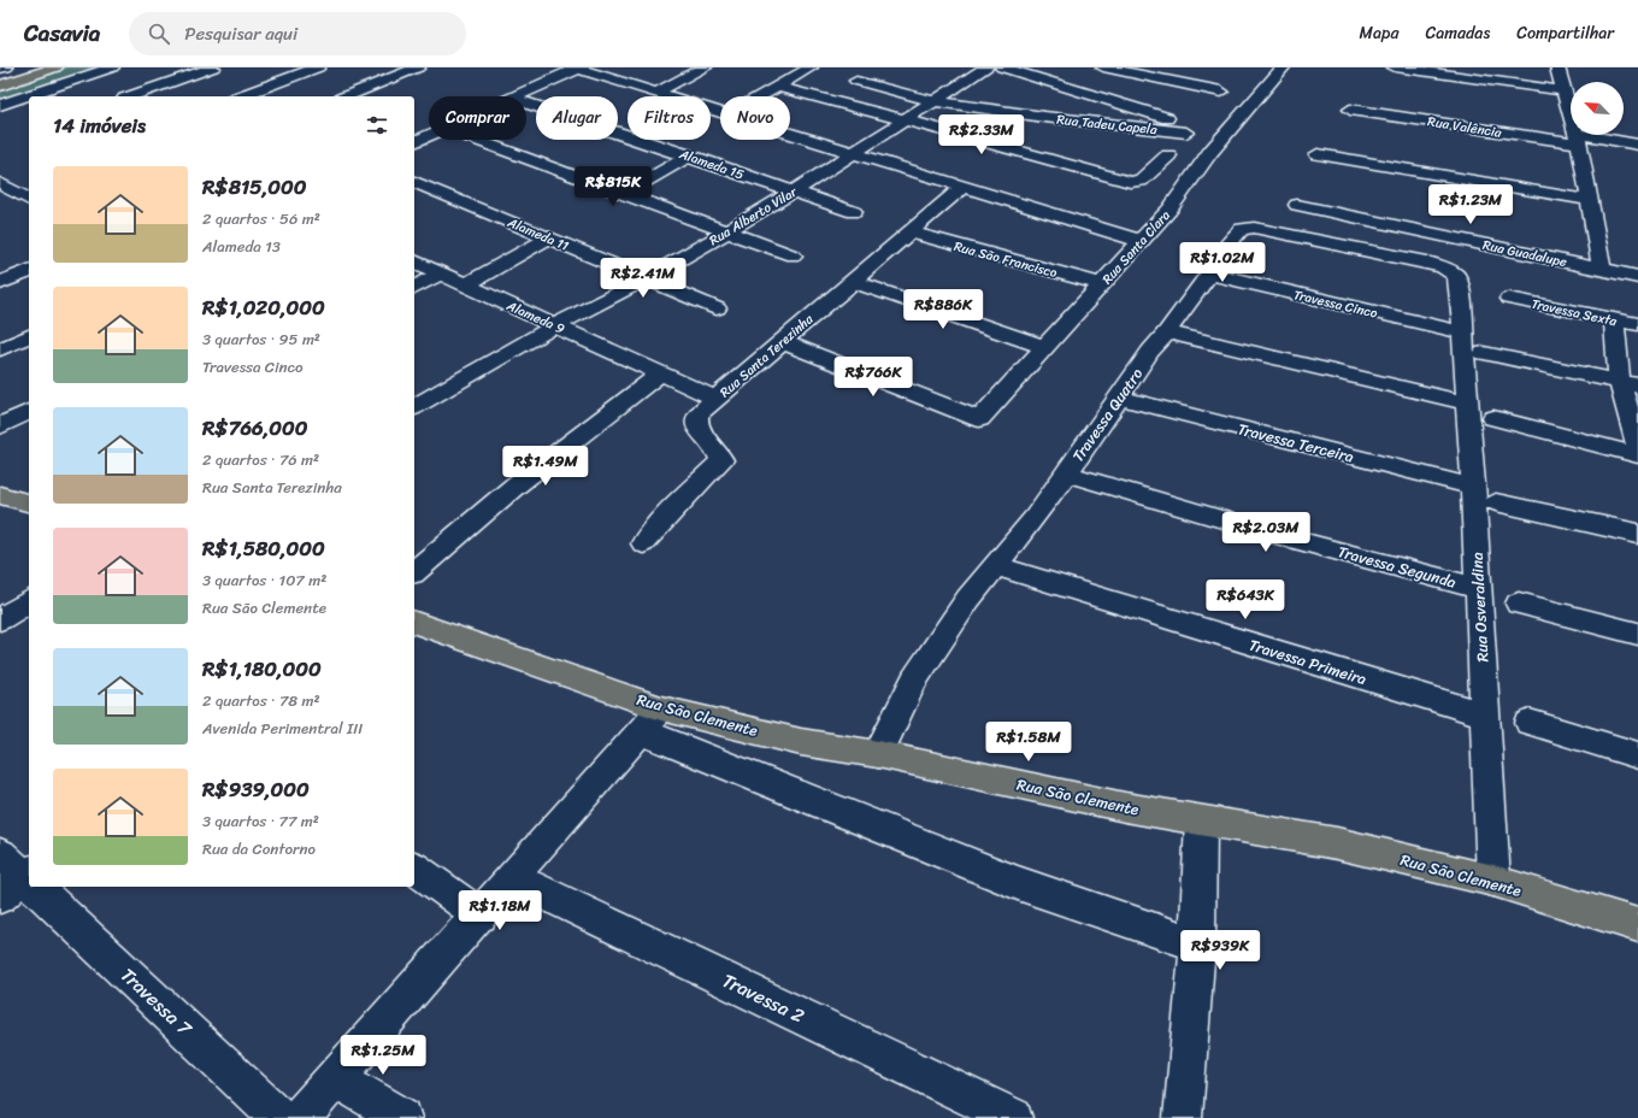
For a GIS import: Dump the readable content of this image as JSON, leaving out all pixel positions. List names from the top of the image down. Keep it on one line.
{"streets":{"main road":["Rua São Clemente"],"street":["Rua Tadeu Capela","Rua Valência","Alameda 15","Rua Alberto Vilar","Alameda 11","Rua Santa Clara","Rua Guadalupe","Rua São Francisco","Travessa Cinco","Travessa Sexta","Alameda 9","Rua Santa Terezinha","Travessa Quatro","Travessa Terceira","Travessa Segunda","Rua Osveraldina","Travessa Primeira","Travessa 2","Travessa 7"]},"crossings":[["Rua Tadeu Capela","Rua Alberto Vilar"],["Alameda 15","Rua Alberto Vilar"],["Rua Alberto Vilar","Alameda 11"],["Rua Alberto Vilar","Alameda 9"],["Rua Santa Clara","Rua São Francisco"],["Rua Santa Clara","Rua Santa Terezinha"],["Rua São Francisco","Rua Santa Terezinha"],["Travessa Cinco","Rua Osveraldina"],["Alameda 9","Rua Santa Terezinha"],["Travessa Quatro","Travessa Terceira"],["Travessa Quatro","Travessa Segunda"],["Travessa Quatro","Travessa Primeira"],["Travessa Quatro","Rua São Clemente"],["Travessa Terceira","Rua Osveraldina"],["Travessa Segunda","Rua Osveraldina"],["Rua Osveraldina","Travessa Primeira"],["Rua Osveraldina","Rua São Clemente"]],"north":"top left","page":{"header":"Casavia","search":"Pesquisar aqui","nav":["Mapa","Camadas","Compartilhar"],"chip":["Comprar","Alugar","Filtros","Novo"],"heading":"14 imóveis","price":["R$2.33M","R$815K","R$1.23M","R$1.02M","R$2.41M","R$886K","R$766K","R$1.49M","R$2.03M","R$643K","R$1.58M","R$1.18M","R$939K","R$1.25M"],"list":[{"name":"R$815,000","note":"2 quartos · 56 m² · Alameda 13"},{"name":"R$1,020,000","note":"3 quartos · 95 m² · Travessa Cinco"},{"name":"R$766,000","note":"2 quartos · 76 m² · Rua Santa Terezinha"},{"name":"R$1,580,000","note":"3 quartos · 107 m² · Rua São Clemente"},{"name":"R$1,180,000","note":"2 quartos · 78 m² · Avenida Perimentral III"},{"name":"R$939,000","note":"3 quartos · 77 m² · Rua da Contorno"}]}}
